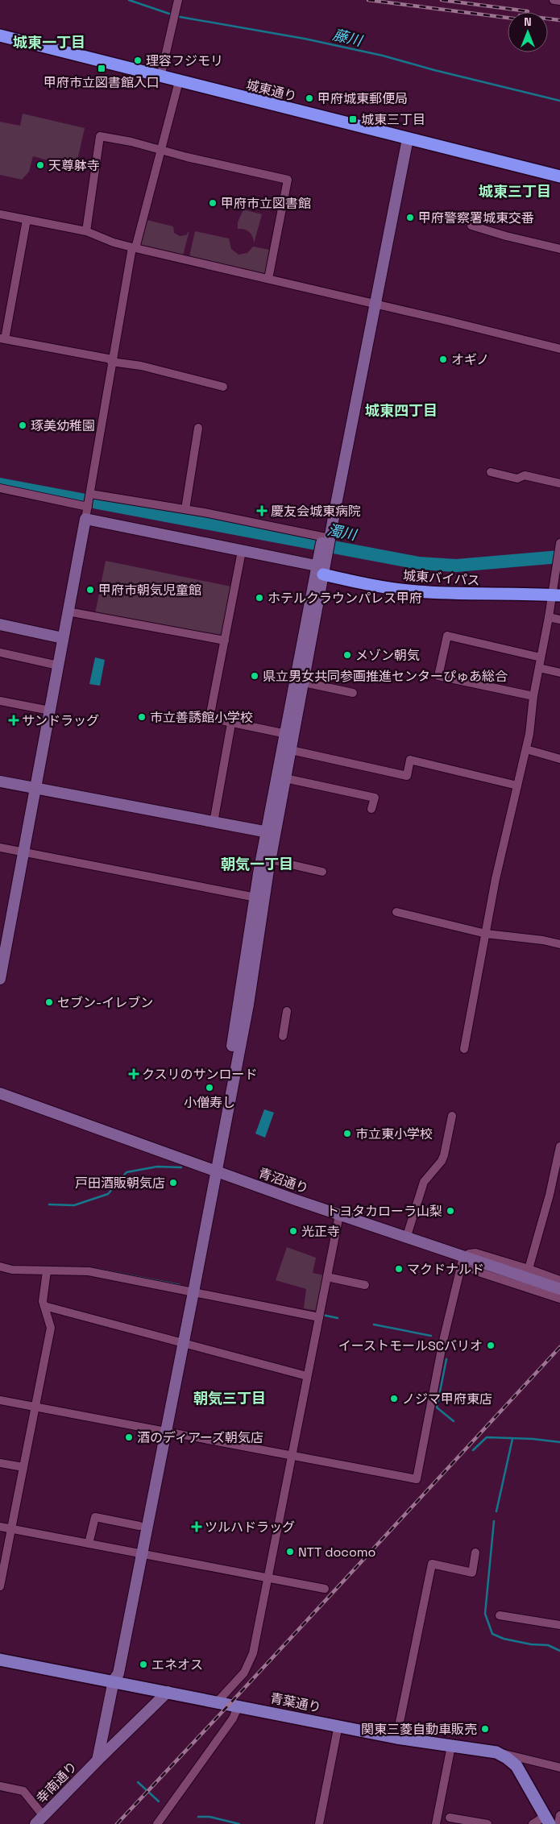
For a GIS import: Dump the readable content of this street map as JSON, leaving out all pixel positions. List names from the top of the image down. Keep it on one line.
{"streets":{"highway":["城東通り","城東バイパス"],"main road":["青葉通り"],"street":["青沼通り","幸南通り"]},"crossings":[["青葉通り","幸南通り"]],"districts":["城東一丁目","城東三丁目","城東四丁目","朝気一丁目","朝気三丁目"],"water":["藤川","濁川"],"places":{"other":["理容フジモリ","甲府城東郵便局","天尊躰寺","甲府市立図書館","甲府警察署城東交番","オギノ","琢美幼稚園","甲府市朝気児童館","ホテルクラウンパレス甲府","メゾン朝気","県立男女共同参画推進センターぴゅあ総合","市立善誘館小学校","セブン-イレブン","小僧寿し","市立東小学校","戸田酒販朝気店","トヨタカローラ山梨","光正寺","マクドナルド","イーストモールSCバリオ","ノジマ甲府東店","酒のディアーズ朝気店","NTT docomo","エネオス","関東三菱自動車販売"],"transit":["甲府市立図書館入口","城東三丁目"],"health":["慶友会城東病院","サンドラッグ","クスリのサンロード","ツルハドラッグ"]},"north":"top"}
